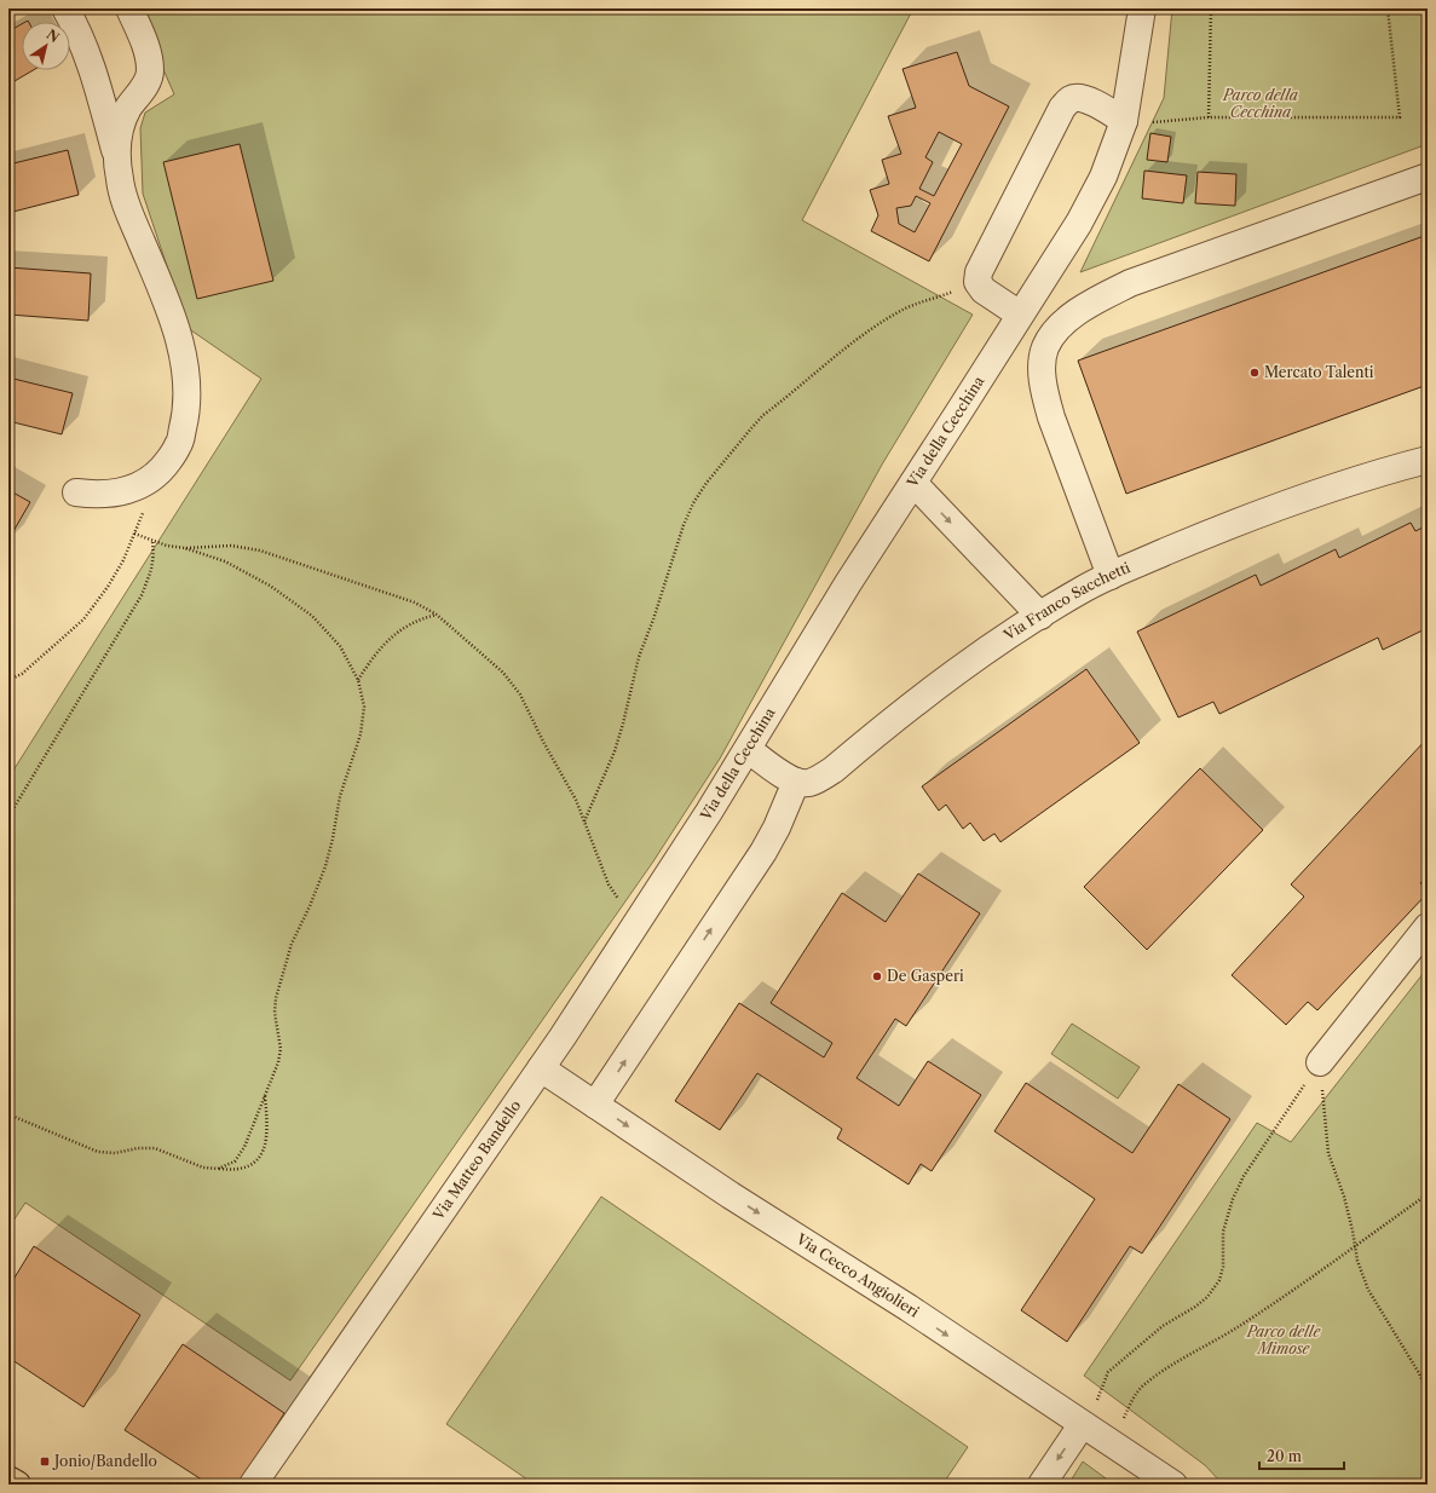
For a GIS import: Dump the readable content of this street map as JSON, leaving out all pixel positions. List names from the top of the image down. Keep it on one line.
{"streets":{"street":["Via della Cecchina","Via Franco Sacchetti","Via Matteo Bandello","Via Cecco Angiolieri"]},"crossings":[["Via della Cecchina","Via Matteo Bandello"],["Via Matteo Bandello","Via Cecco Angiolieri"]],"one_way":["Via Cecco Angiolieri"],"parks":["Parco della Cecchina","Parco delle Mimose"],"places":{"other":["Mercato Talenti","De Gasperi"],"transit":["Jonio/Bandello"]},"scale_bar":"20 m","north":"top right"}
